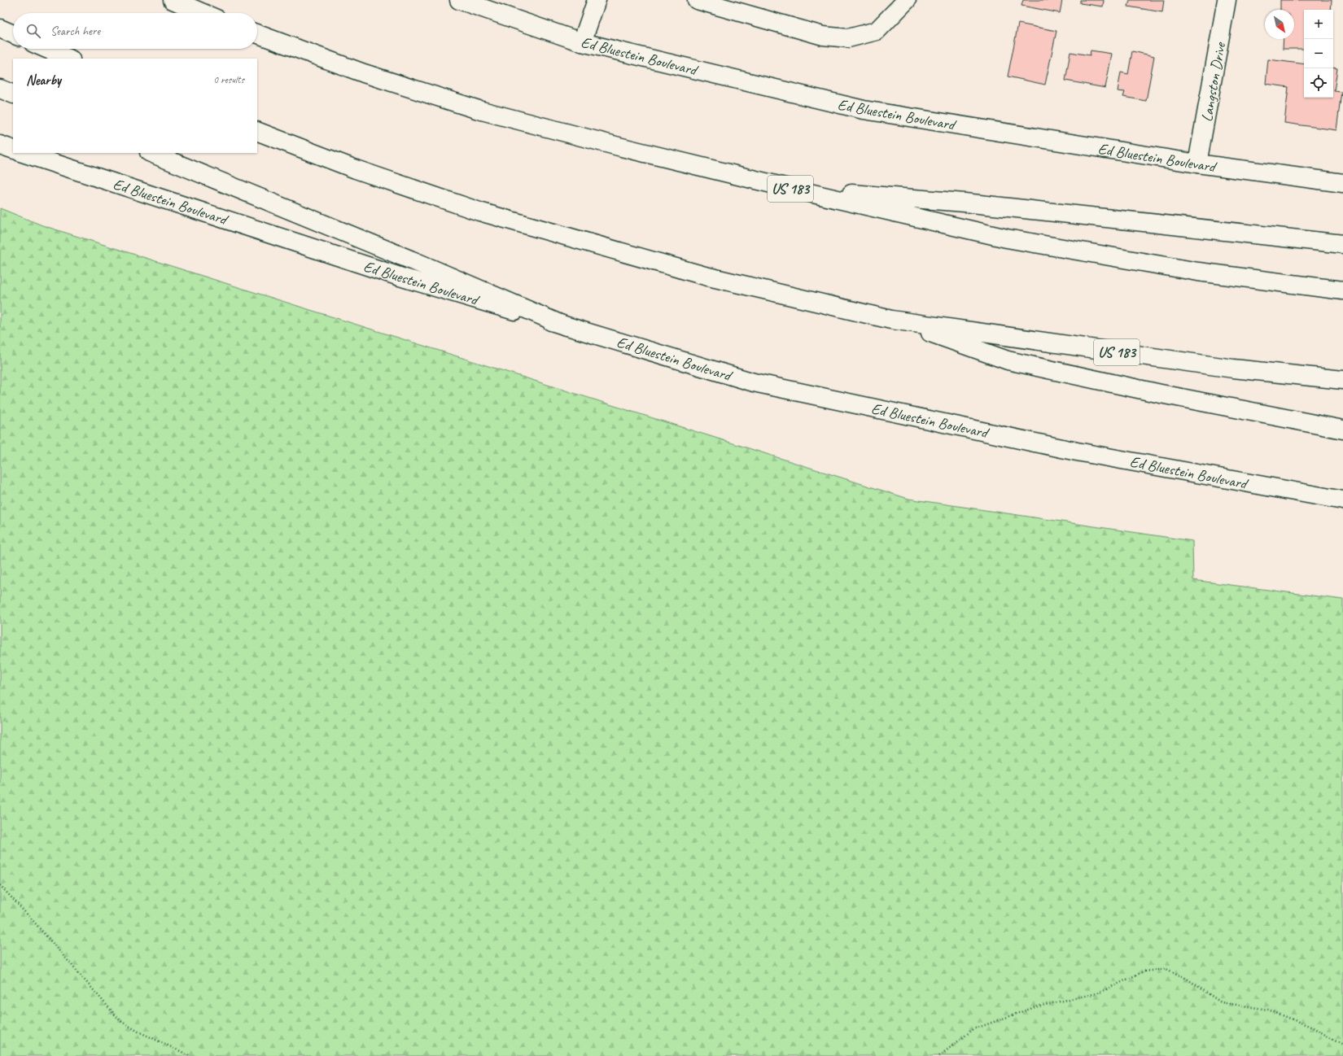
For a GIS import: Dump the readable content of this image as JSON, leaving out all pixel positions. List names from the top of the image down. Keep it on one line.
{"streets":{"main road":["Ed Bluestein Boulevard","Langston Drive","US 183"]},"crossings":[["Ed Bluestein Boulevard","Langston Drive"]],"north":"bottom right","page":{"map_buttons":["+","−"],"search":"Search here","heading":["Nearby","0 results"]}}
